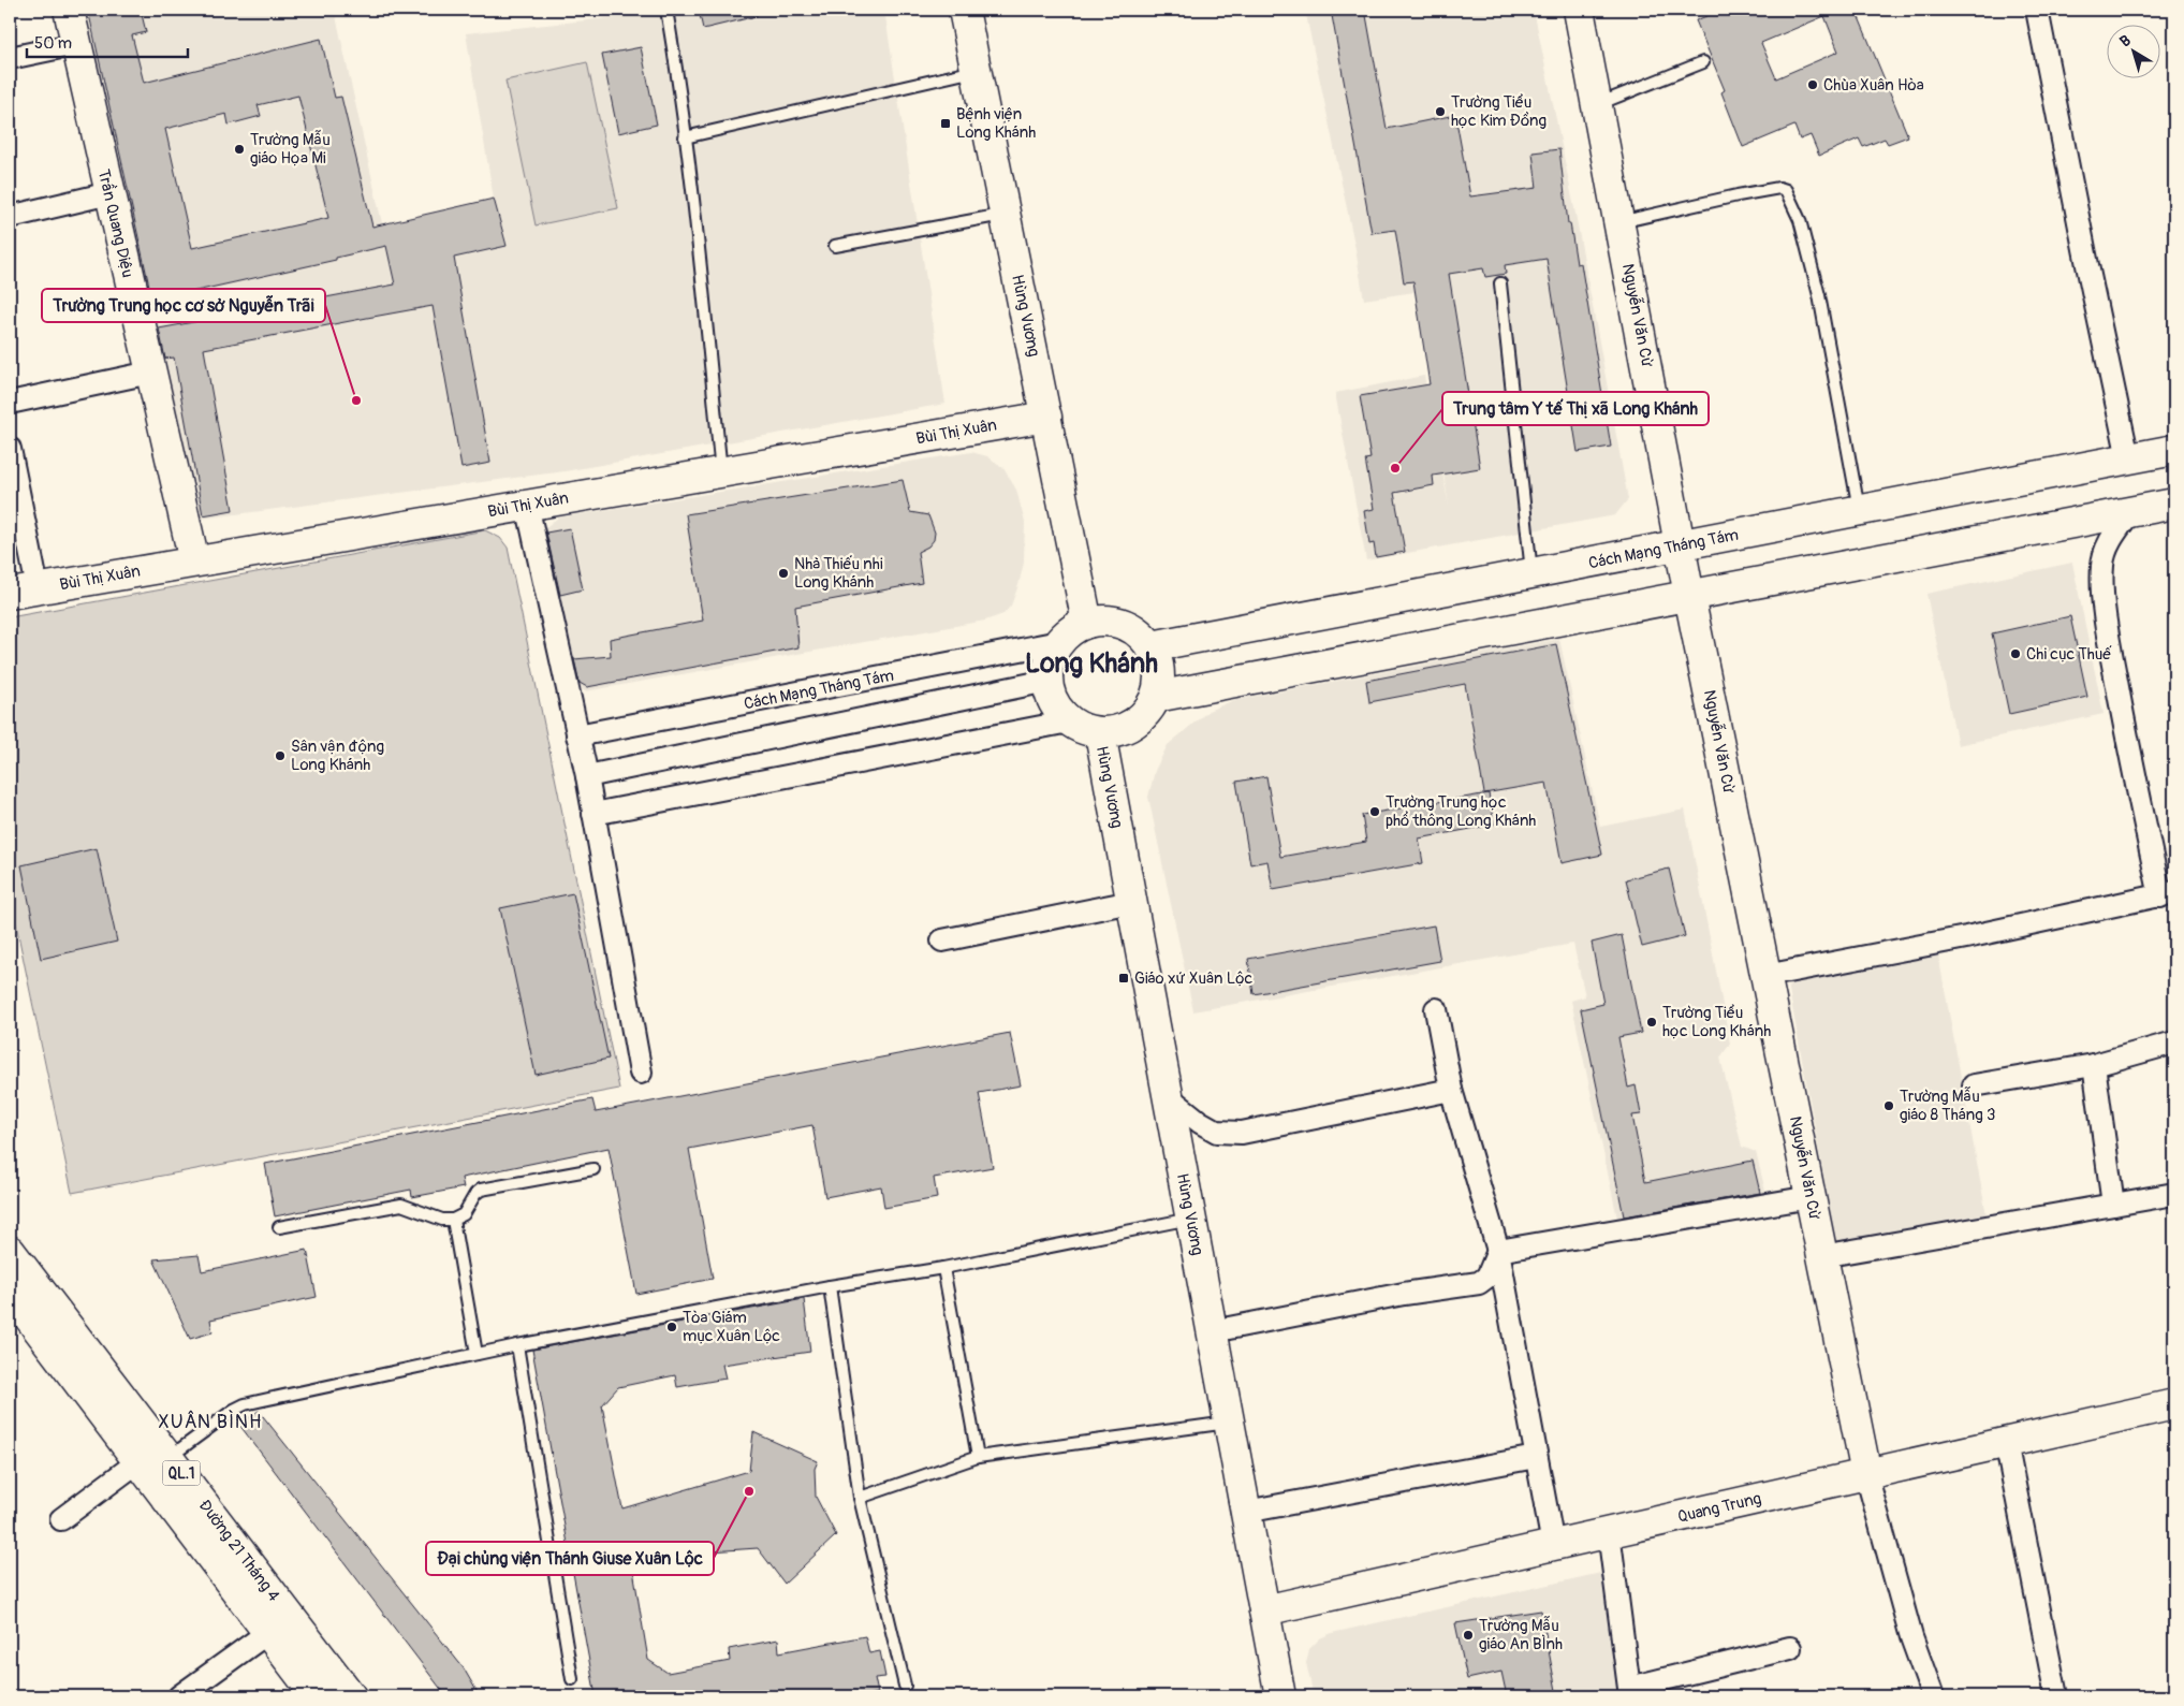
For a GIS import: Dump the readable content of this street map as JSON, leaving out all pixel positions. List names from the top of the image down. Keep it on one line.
{"streets":{"main road":["Trần Quang Diệu","Hùng Vương","Nguyễn Văn Cừ","Bùi Thị Xuân","Cách Mạng Tháng Tám","QL.1","Quang Trung","Đường 21 Tháng 4"]},"crossings":[["Trần Quang Diệu","Bùi Thị Xuân"],["Hùng Vương","Bùi Thị Xuân"],["Hùng Vương","Cách Mạng Tháng Tám"],["Hùng Vương","Quang Trung"],["Nguyễn Văn Cừ","Cách Mạng Tháng Tám"],["Nguyễn Văn Cừ","Quang Trung"]],"districts":["Long Khánh","XUÂN BÌNH"],"places":{"other":["Chùa Xuân Hòa","Trường Tiểu học Kim Đồng","Trường Mẫu giáo Họa Mi","Trường Trung học cơ sở Nguyễn Trãi","Trung tâm Y tế Thị xã Long Khánh","Nhà Thiếu nhi Long Khánh","Chi cục Thuế","Sân vận động Long Khánh","Trường Trung học phổ thông Long Khánh","Trường Tiểu học Long Khánh","Trường Mẫu giáo 8 Tháng 3","Tòa Giám mục Xuân Lộc","Đại chủng viện Thánh Giuse Xuân Lộc","Trường Mẫu giáo An BÌnh"],"transit":["Bệnh viện Long Khánh","Giáo xứ Xuân Lộc"]},"scale_bar":"50 m","north":"top left"}
